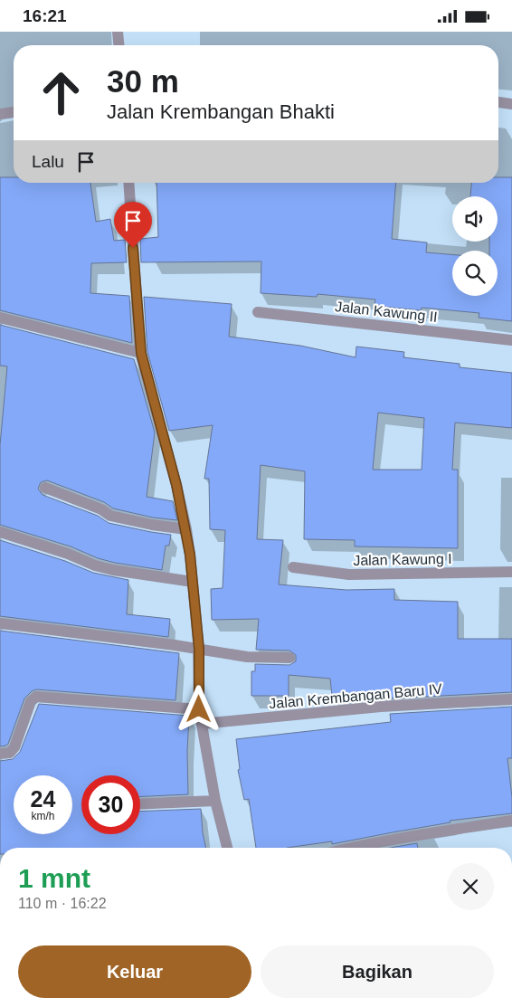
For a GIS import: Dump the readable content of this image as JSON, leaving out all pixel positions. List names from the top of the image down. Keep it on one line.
{"streets":{"street":["Jalan Kawung II","Jalan Kawung I","Jalan Krembangan Baru IV"]},"page":{"status":"16:21","turn":["30 m","Jalan Krembangan Bhakti"],"then":"Lalu","speed":"24 km/h","limit":"30","heading":["1 mnt","110 m · 16:22"],"buttons":["Keluar","Bagikan"]}}
